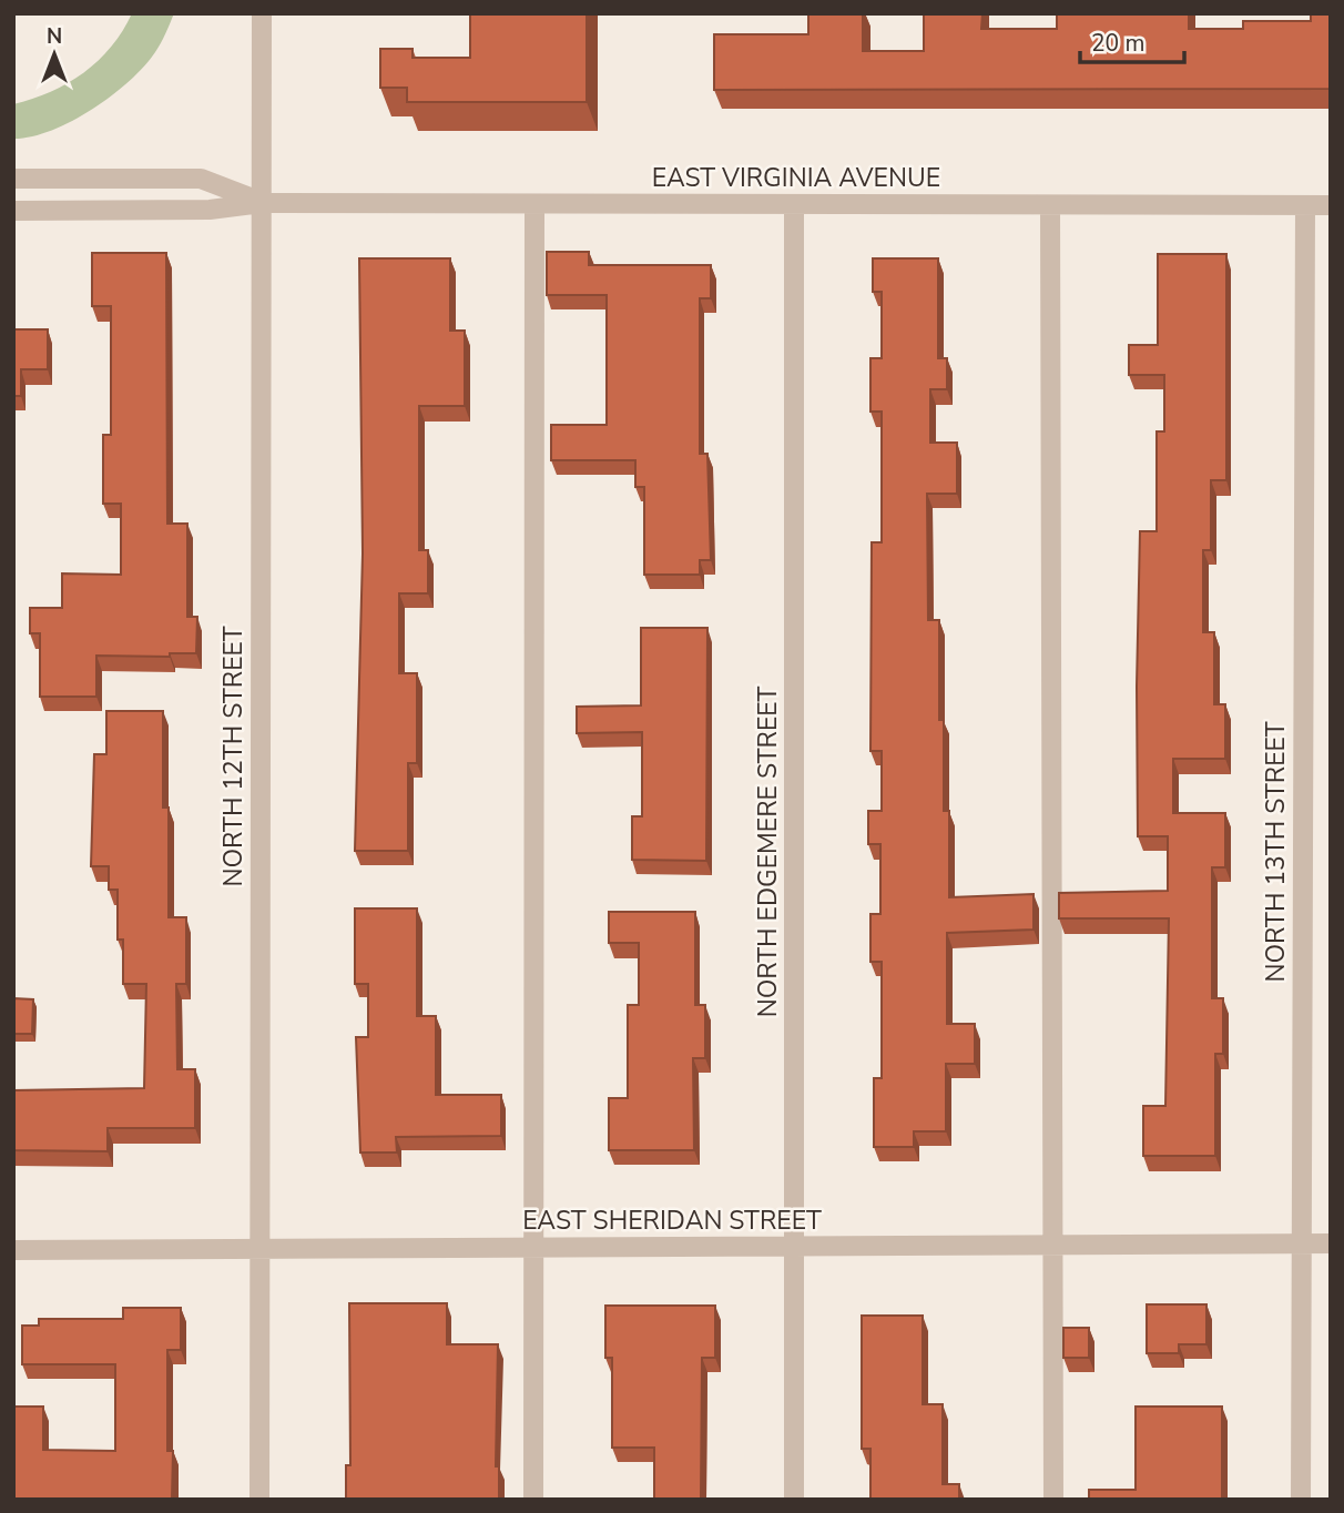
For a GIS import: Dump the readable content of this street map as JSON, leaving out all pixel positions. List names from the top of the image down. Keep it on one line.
{"streets":{"street":["EAST VIRGINIA AVENUE","NORTH 12TH STREET","NORTH EDGEMERE STREET","NORTH 13TH STREET","EAST SHERIDAN STREET"]},"crossings":[["EAST VIRGINIA AVENUE","NORTH 12TH STREET"],["EAST VIRGINIA AVENUE","NORTH EDGEMERE STREET"],["EAST VIRGINIA AVENUE","NORTH 13TH STREET"],["NORTH 12TH STREET","EAST SHERIDAN STREET"],["NORTH EDGEMERE STREET","EAST SHERIDAN STREET"],["NORTH 13TH STREET","EAST SHERIDAN STREET"]],"scale_bar":"20 m","north":"top"}
